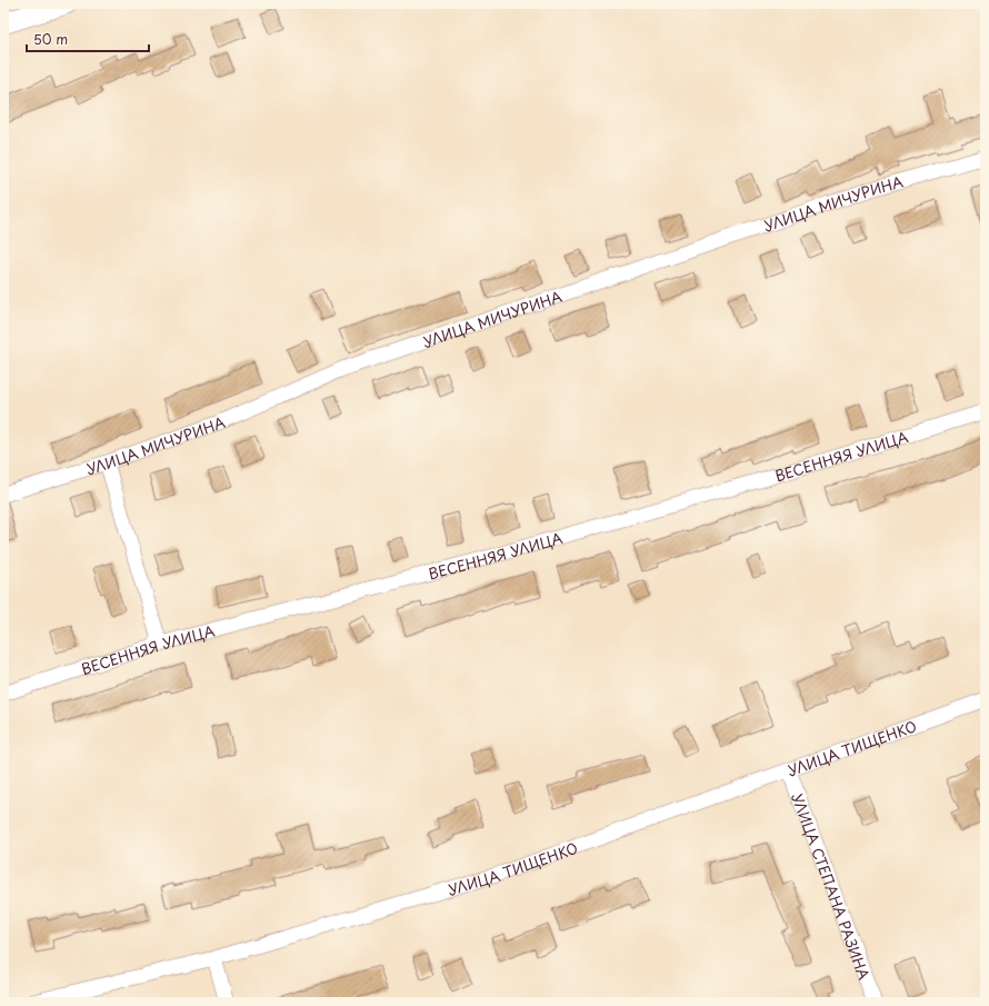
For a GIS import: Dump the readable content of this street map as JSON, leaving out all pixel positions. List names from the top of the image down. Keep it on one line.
{"streets":{"street":["УЛИЦА МИЧУРИНА","ВЕСЕННЯЯ УЛИЦА","УЛИЦА ТИЩЕНКО","УЛИЦА СТЕПАНА РАЗИНА"]},"crossings":[["УЛИЦА ТИЩЕНКО","УЛИЦА СТЕПАНА РАЗИНА"]],"scale_bar":"50 m"}
